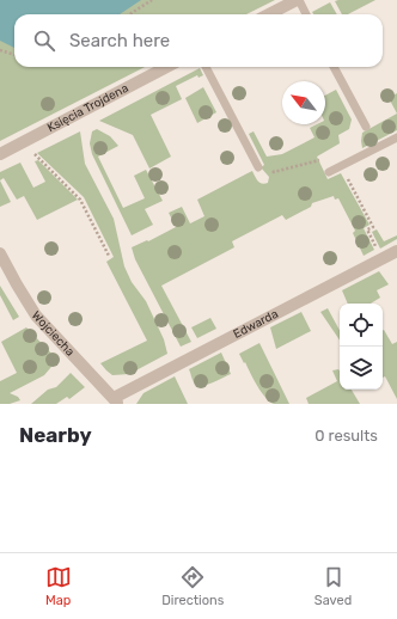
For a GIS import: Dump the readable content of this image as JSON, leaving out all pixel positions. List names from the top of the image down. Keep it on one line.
{"streets":{"street":["Księcia Trojdena","Edwarda","Wojciecha"]},"crossings":[["Edwarda","Wojciecha"]],"north":"top left","page":{"search":"Search here","heading":["Nearby","0 results"],"nav":["Map","Directions","Saved"]}}
